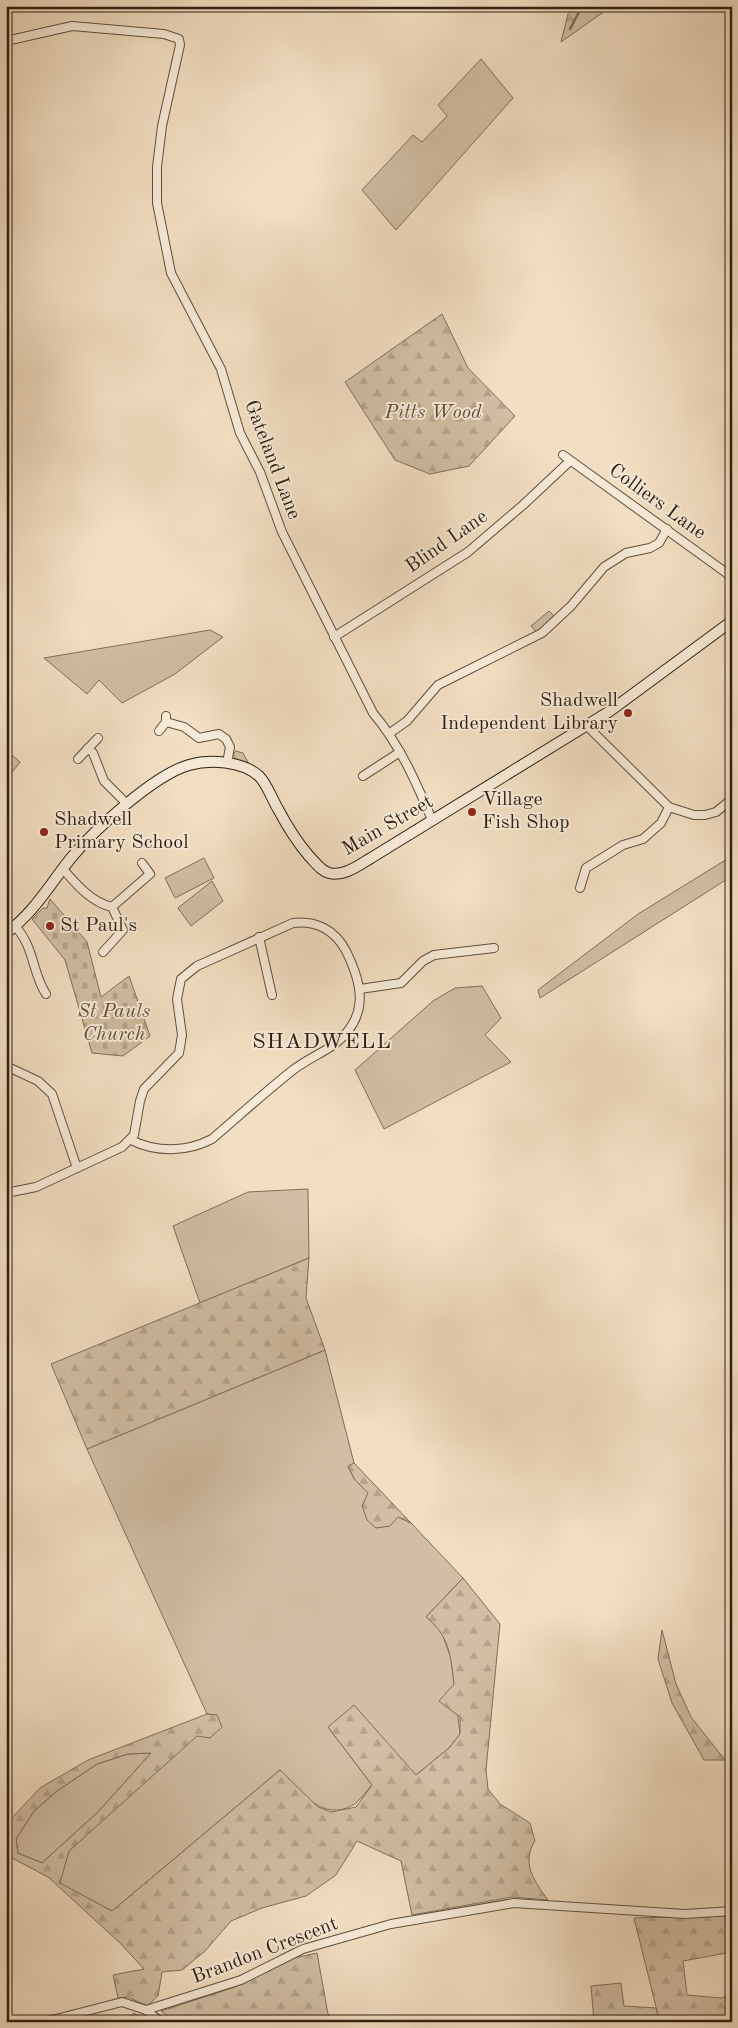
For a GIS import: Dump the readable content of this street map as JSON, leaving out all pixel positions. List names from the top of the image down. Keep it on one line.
{"streets":{"street":["Gateland Lane","Colliers Lane","Blind Lane","Main Street","Brandon Crescent"]},"crossings":[["Gateland Lane","Blind Lane"],["Gateland Lane","Main Street"],["Colliers Lane","Blind Lane"]],"districts":["SHADWELL"],"parks":["Pitts Wood","St Pauls Church"],"places":["Shadwell Independent Library","Village Fish Shop","Shadwell Primary School","St Paul's"]}
